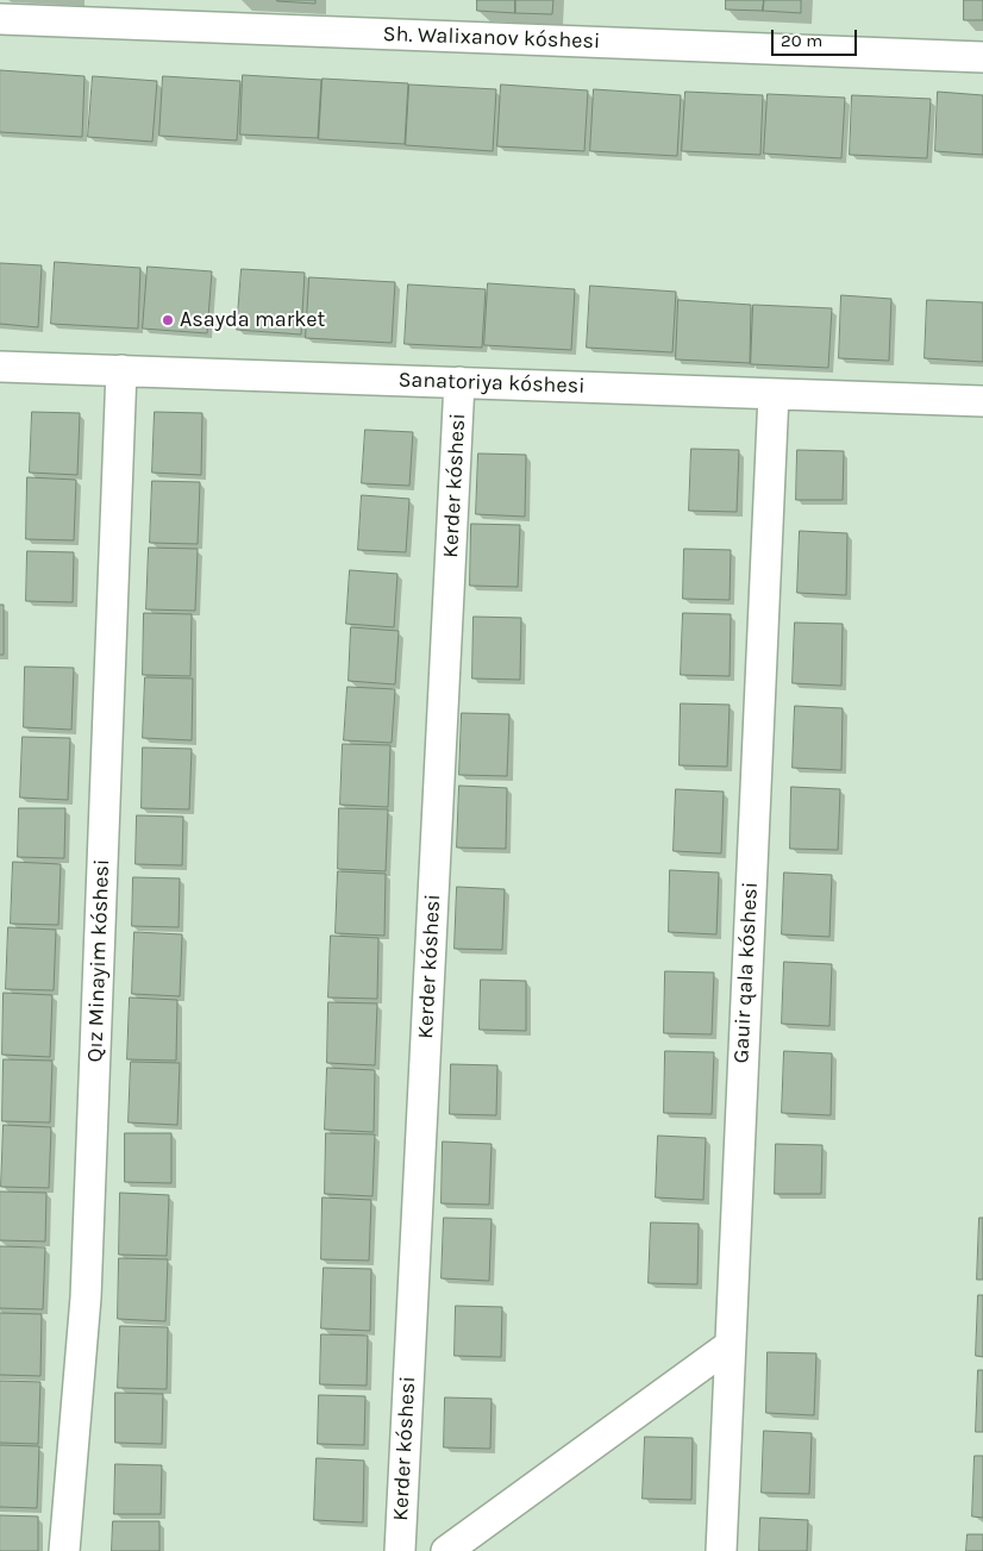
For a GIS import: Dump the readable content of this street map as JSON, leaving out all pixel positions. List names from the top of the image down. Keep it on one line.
{"streets":{"street":["Sh. Walixanov kóshesi","Sanatoriya kóshesi","Kerder kóshesi","Qız Minayim kóshesi","Gauir qala kóshesi"]},"crossings":[["Sanatoriya kóshesi","Kerder kóshesi"],["Sanatoriya kóshesi","Qız Minayim kóshesi"],["Sanatoriya kóshesi","Gauir qala kóshesi"]],"places":["Asayda market"],"scale_bar":"20 m"}
